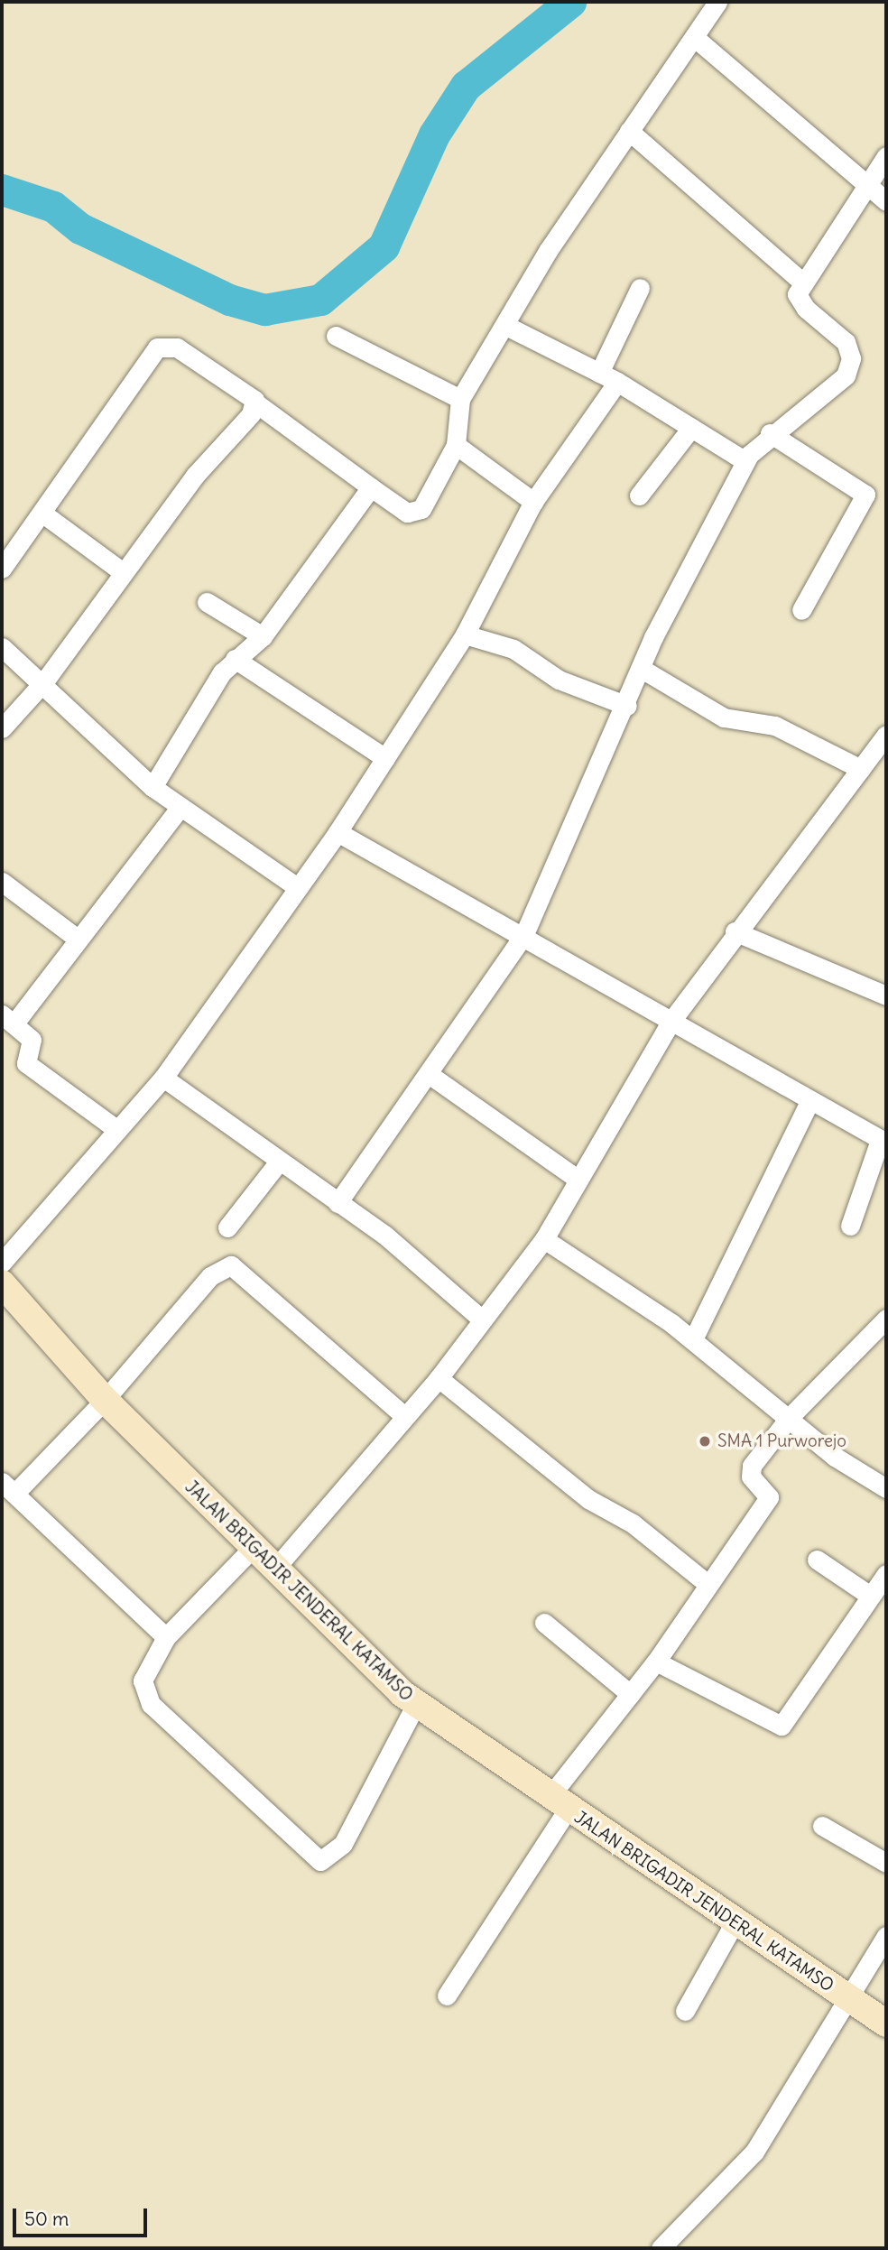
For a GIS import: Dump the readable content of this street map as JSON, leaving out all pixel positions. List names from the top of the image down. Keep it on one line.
{"streets":{"main road":["JALAN BRIGADIR JENDERAL KATAMSO"]},"places":["SMA 1 Purworejo"],"scale_bar":"50 m"}
